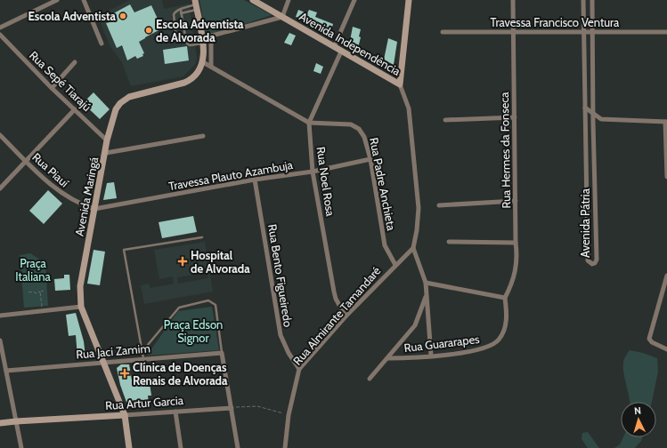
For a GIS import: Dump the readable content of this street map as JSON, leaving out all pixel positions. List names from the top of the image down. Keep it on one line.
{"streets":{"main road":["Avenida Independência","Avenida Maringá","Rua Artur Garcia"],"street":["Travessa Francisco Ventura","Rua Sepé Tiarajú","Rua Hermes da Fonseca","Rua Piauí","Travessa Plauto Azambuja","Rua Noel Rosa","Rua Padre Anchieta","Avenida Pátria","Rua Bento Figueiredo","Rua Almirante Tamandaré","Rua Guararapes","Rua Jaci Zamim"]},"crossings":[["Travessa Francisco Ventura","Rua Hermes da Fonseca"],["Travessa Francisco Ventura","Avenida Pátria"],["Avenida Independência","Rua Noel Rosa"],["Rua Sepé Tiarajú","Avenida Maringá"],["Rua Hermes da Fonseca","Rua Guararapes"],["Rua Piauí","Travessa Plauto Azambuja"],["Rua Piauí","Avenida Maringá"],["Travessa Plauto Azambuja","Rua Noel Rosa"],["Travessa Plauto Azambuja","Rua Padre Anchieta"],["Travessa Plauto Azambuja","Avenida Maringá"],["Travessa Plauto Azambuja","Rua Bento Figueiredo"],["Rua Noel Rosa","Rua Padre Anchieta"],["Rua Noel Rosa","Rua Almirante Tamandaré"],["Rua Padre Anchieta","Avenida Maringá"],["Rua Padre Anchieta","Rua Almirante Tamandaré"],["Avenida Maringá","Rua Jaci Zamim"],["Avenida Maringá","Rua Artur Garcia"],["Rua Bento Figueiredo","Rua Almirante Tamandaré"]],"parks":["Praça Italiana","Praça Edson Signor"],"places":{"other":["Escola Adventista","Escola Adventista de Alvorada"],"health":["Hospital de Alvorada","Clínica de Doenças Renais de Alvorada"]},"north":"top"}
